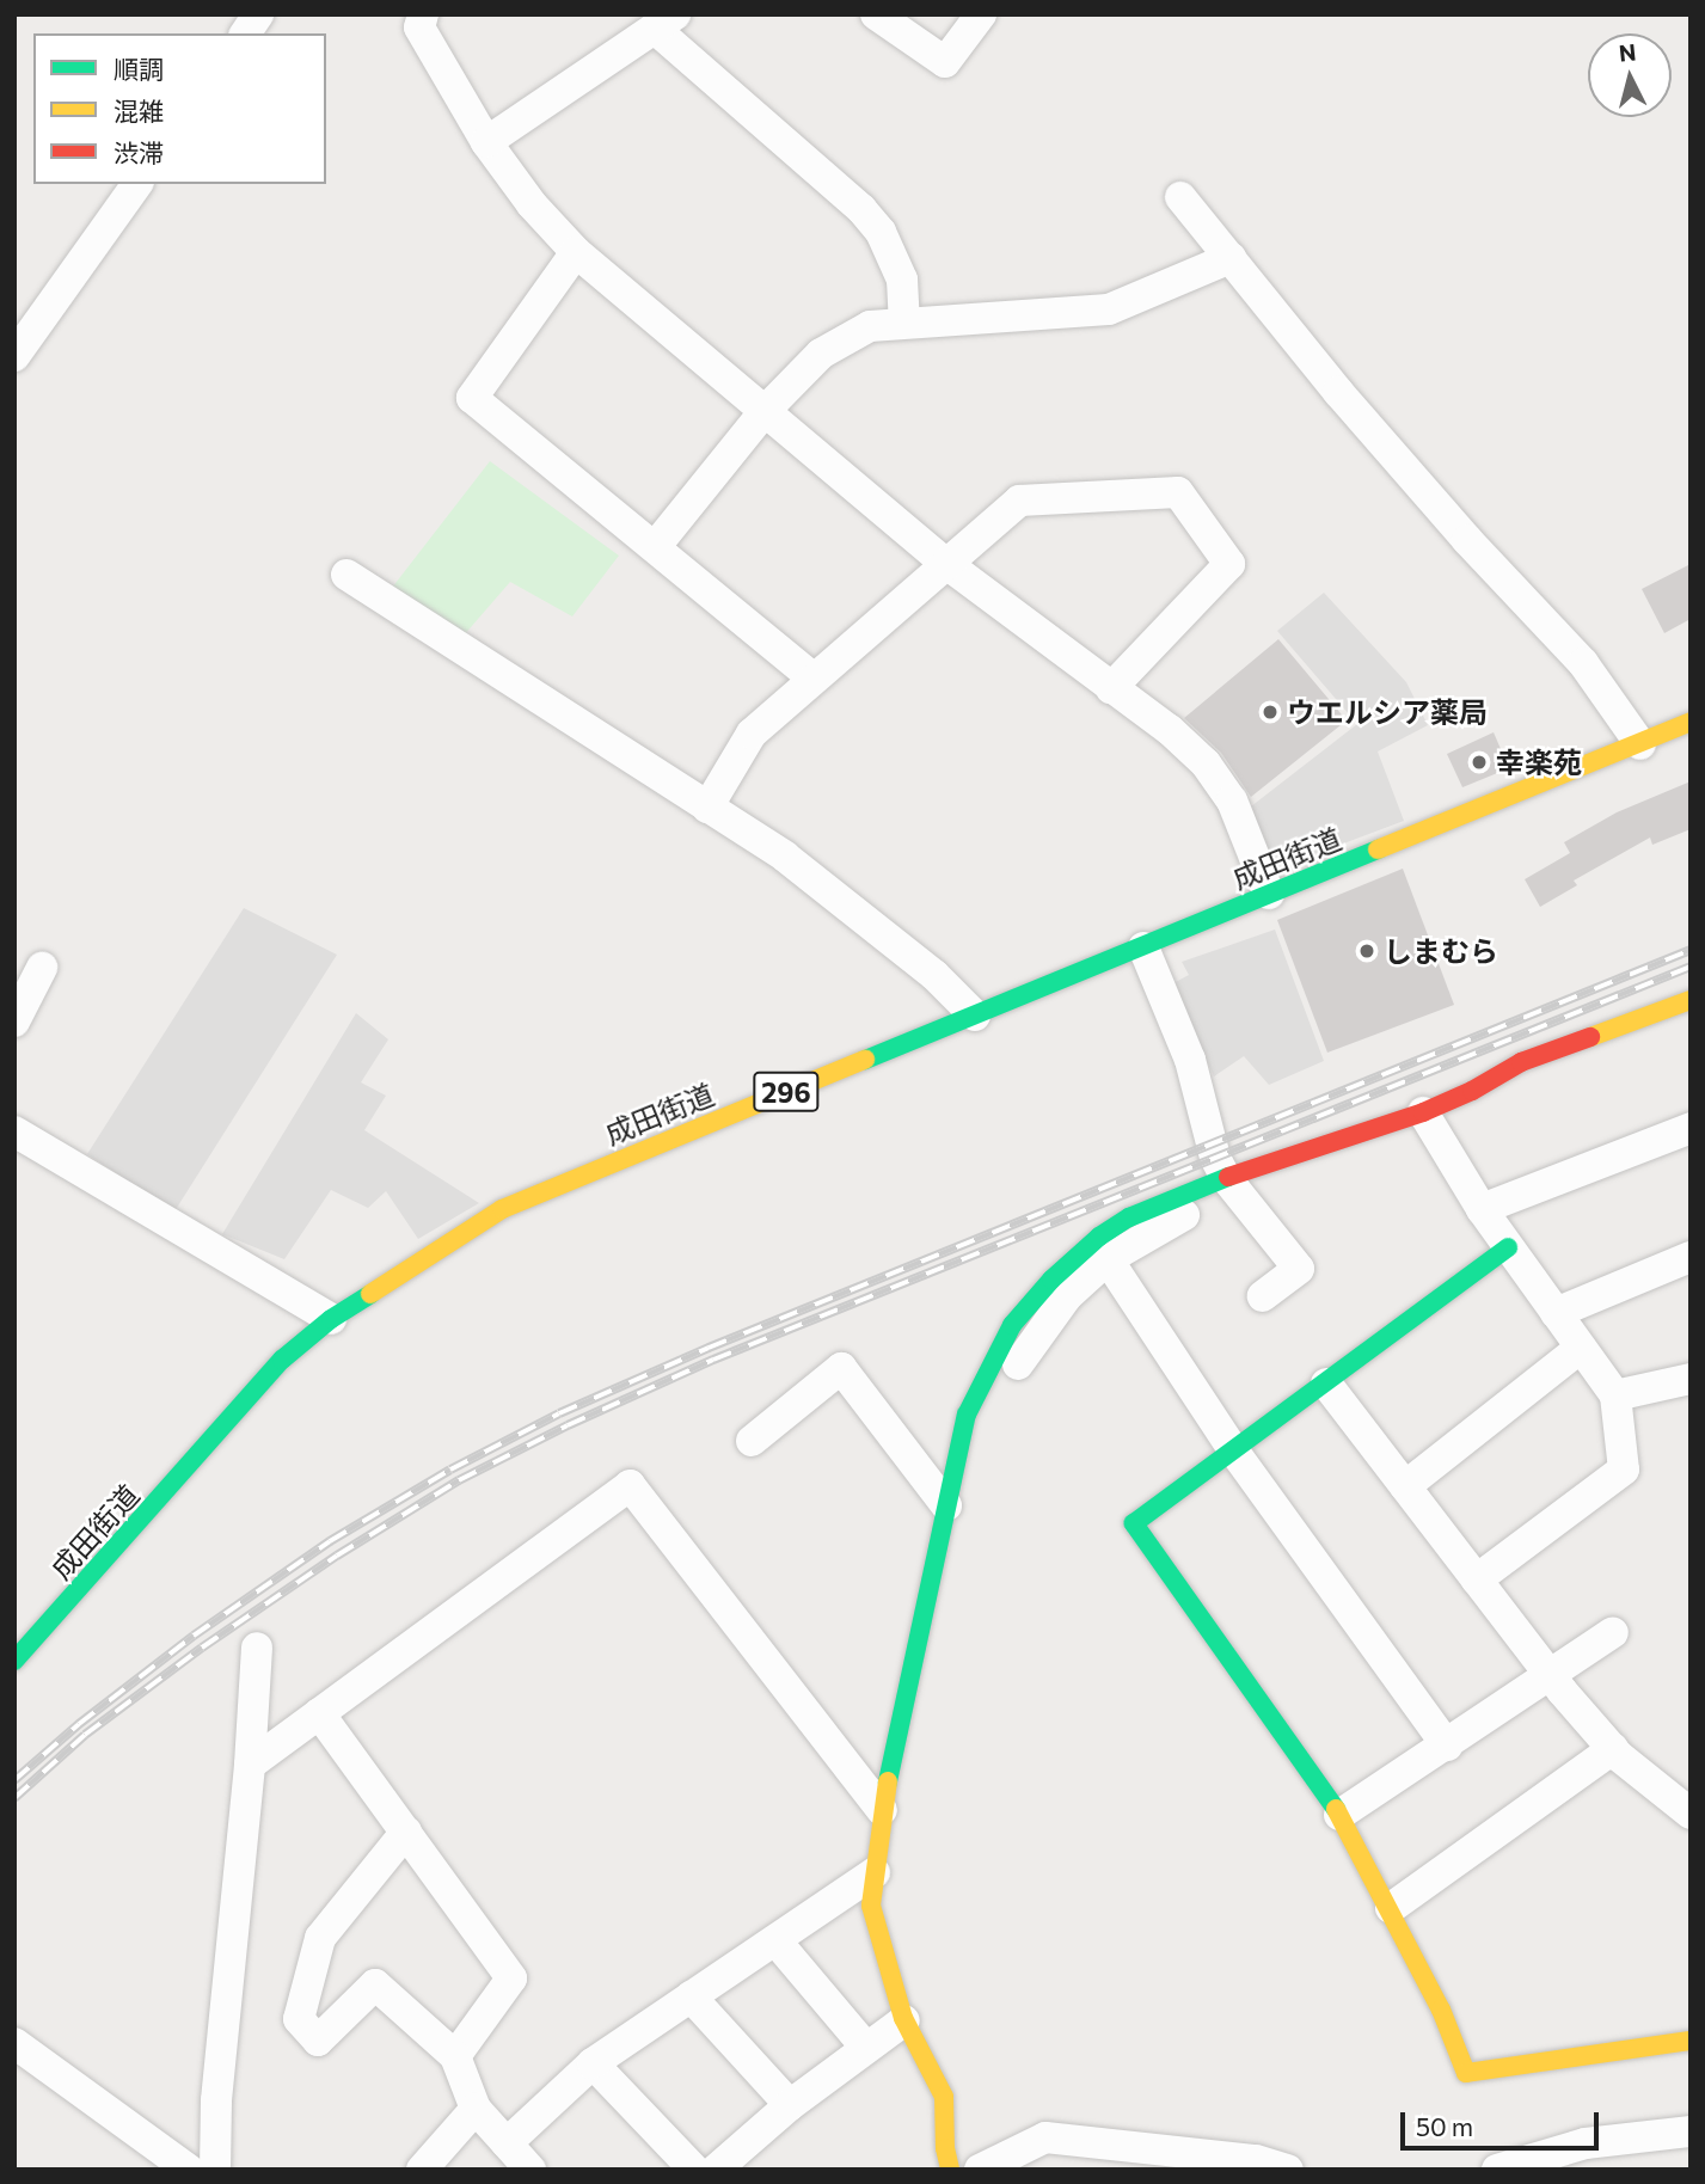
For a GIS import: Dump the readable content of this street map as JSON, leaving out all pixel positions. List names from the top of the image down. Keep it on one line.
{"streets":{"main road":["成田街道","296"]},"places":["ウエルシア薬局","幸楽苑","しまむら"],"legend":["順調","混雑","渋滞"],"scale_bar":"50 m","north":"top"}
